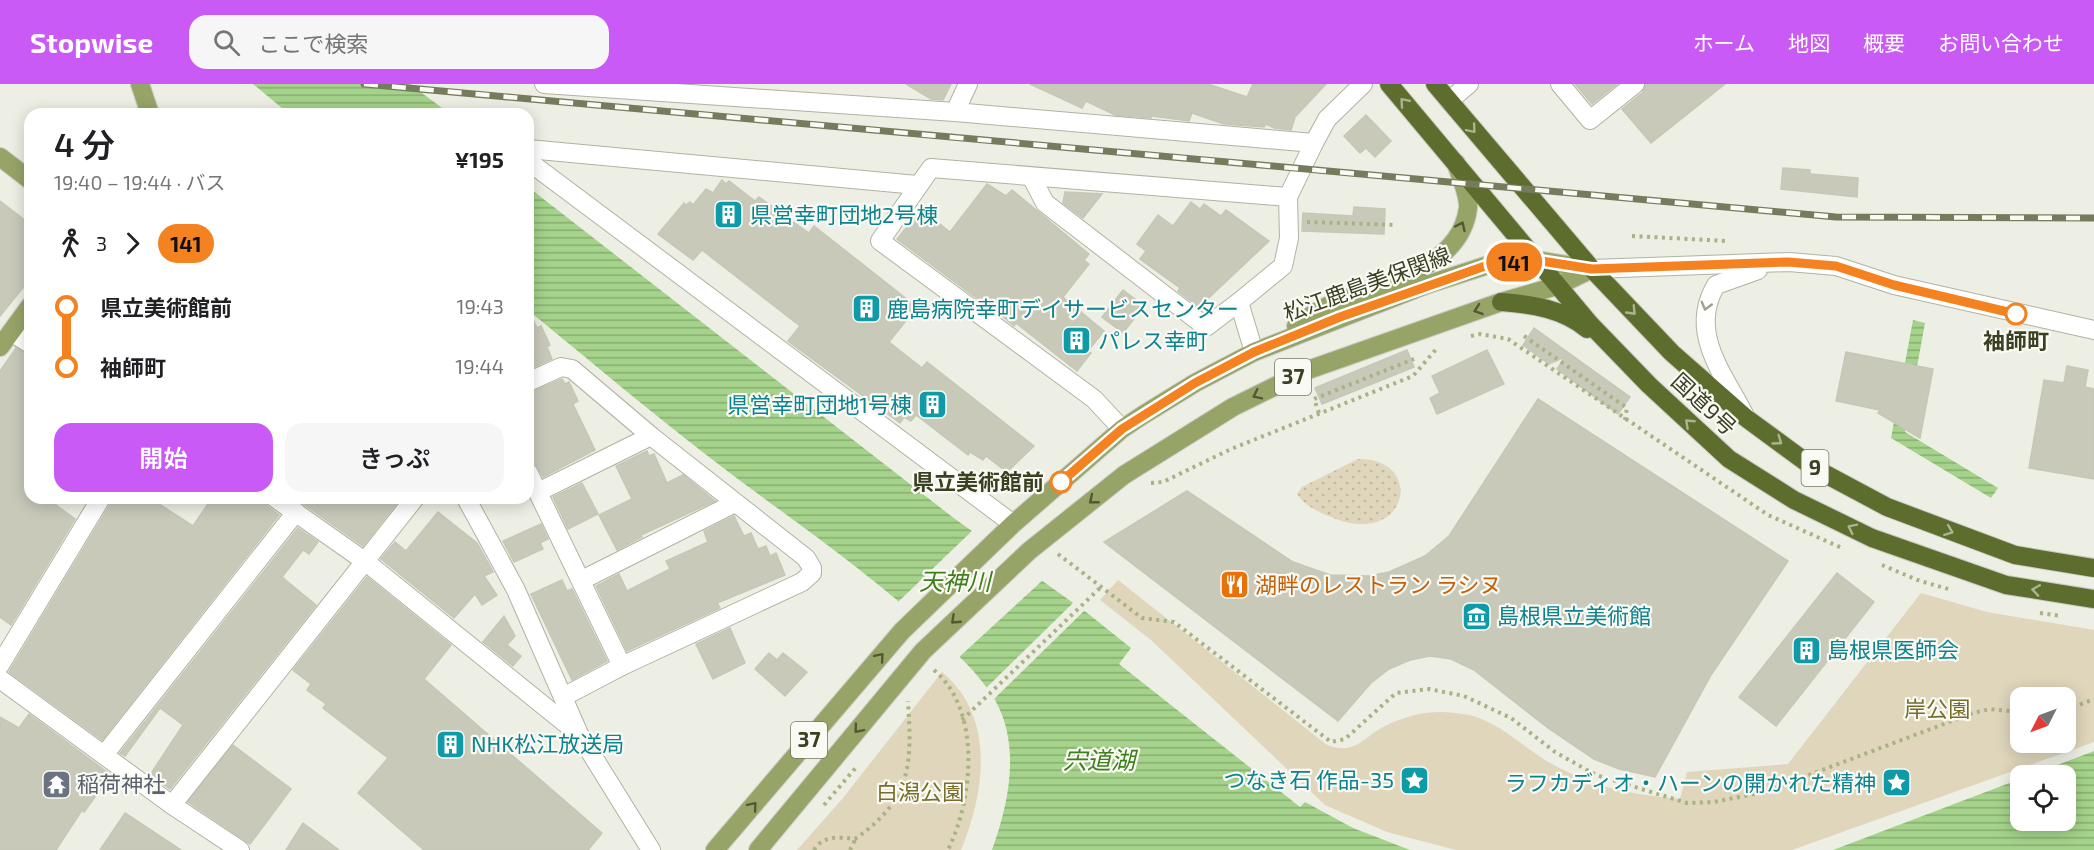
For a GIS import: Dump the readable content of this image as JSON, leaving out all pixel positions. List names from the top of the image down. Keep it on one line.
{"streets":{"highway":["国道9号","9"],"main road":["松江鹿島美保関線","37"]},"crossings":[["松江鹿島美保関線","37"],["松江鹿島美保関線","国道9号"],["37","国道9号"]],"water":["天神川","宍道湖"],"parks":["岸公園","白潟公園"],"places":{"building":["県営幸町団地2号棟","鹿島病院幸町デイサービスセンター","パレス幸町","県営幸町団地1号棟","島根県医師会","NHK松江放送局"],"other":["袖師町","県立美術館前"],"restaurant":["湖畔のレストラン ラシヌ"],"museum":["島根県立美術館"],"place":["つなき石 作品-35","ラフカディオ・ハーンの開かれた精神"],"temple":["稲荷神社"]},"lines":["bus line 141"],"north":"bottom left","page":{"header":"Stopwise","search":"ここで検索","nav":["ホーム","地図","概要","お問い合わせ"],"on_map":"141","heading":["4 分","19:40 – 19:44 · バス","¥195"],"legs":["3","141"],"list":[{"name":"県立美術館前","value":"19:43"},{"name":"袖師町","value":"19:44"}],"buttons":["開始","きっぷ"]}}
